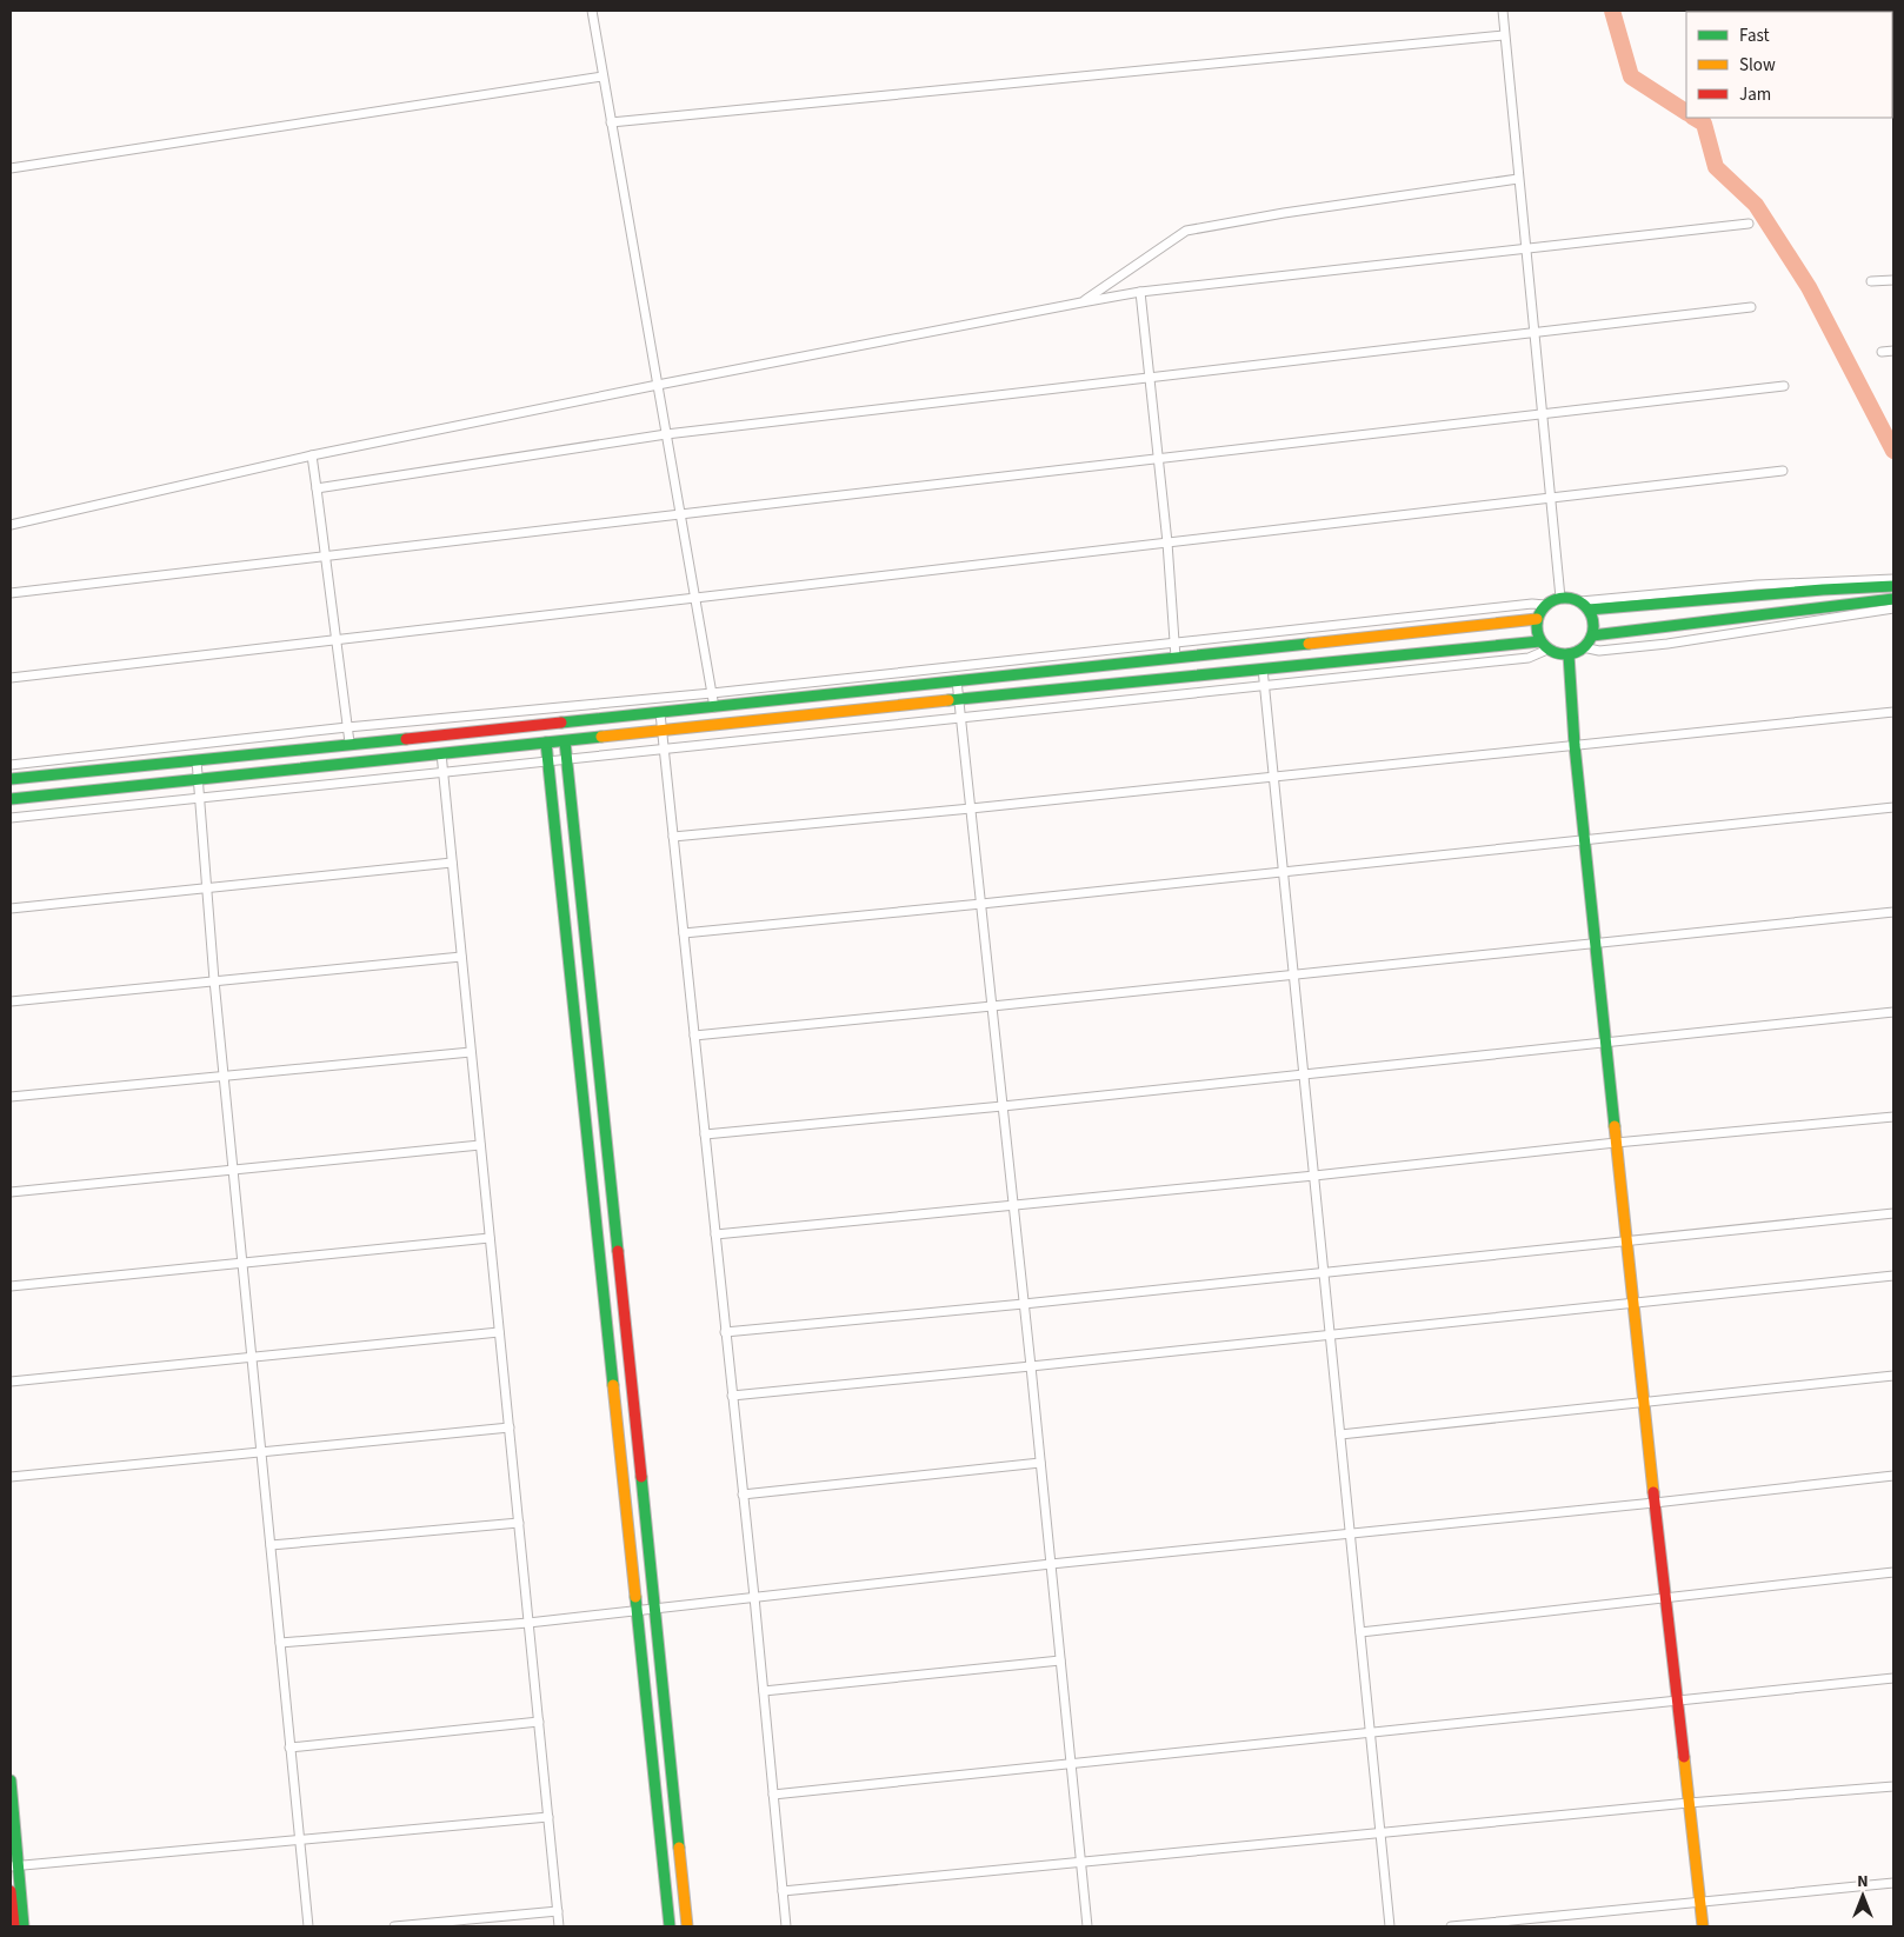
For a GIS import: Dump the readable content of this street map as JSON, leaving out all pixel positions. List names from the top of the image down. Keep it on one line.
{"legend":["Fast","Slow","Jam"],"north":"top"}
